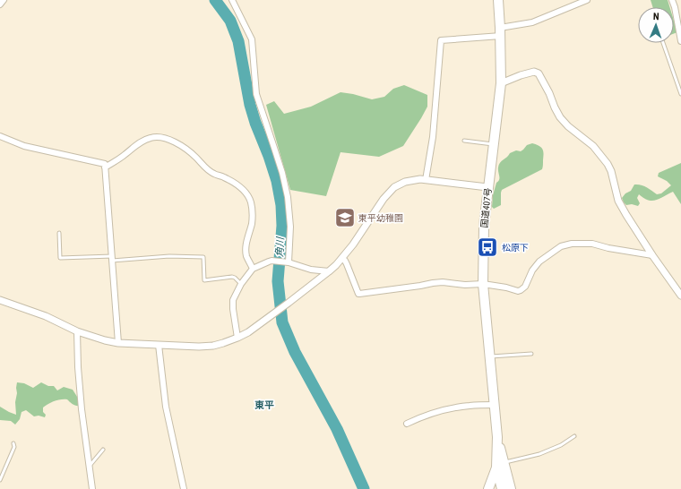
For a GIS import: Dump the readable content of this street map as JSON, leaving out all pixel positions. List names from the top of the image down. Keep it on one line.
{"streets":{"highway":["国道407号"]},"districts":["東平"],"water":["角川"],"places":{"school or university":["東平幼稚園"],"bus stop":["松原下"]},"north":"top"}
